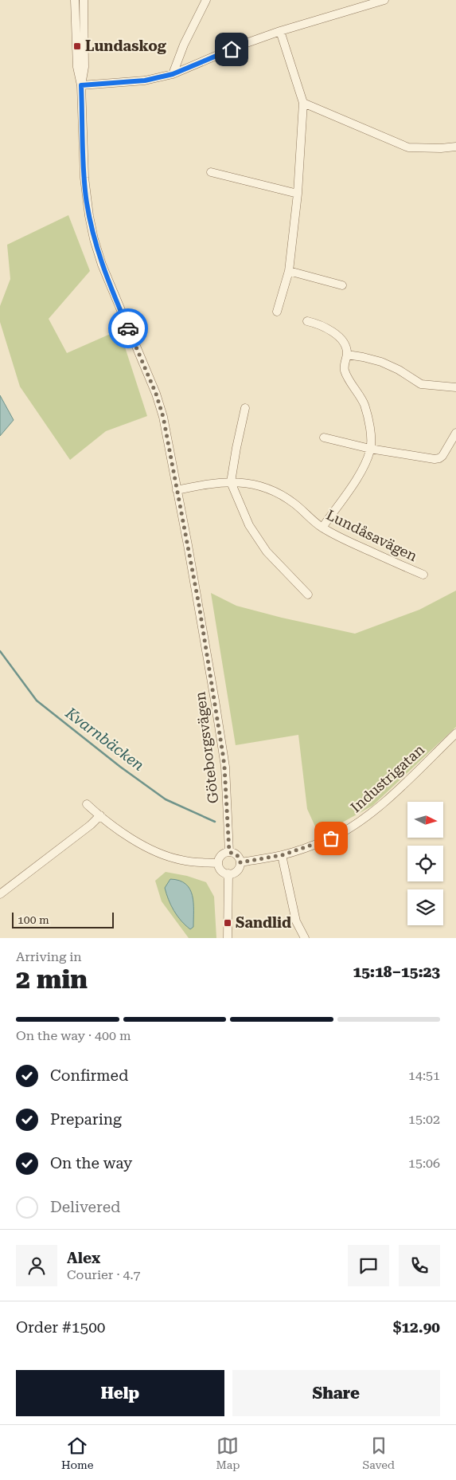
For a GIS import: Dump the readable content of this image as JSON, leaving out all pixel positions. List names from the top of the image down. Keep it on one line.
{"streets":{"street":["Lundåsavägen","Göteborgsvägen","Industrigatan"]},"crossings":[["Lundåsavägen","Göteborgsvägen"],["Göteborgsvägen","Industrigatan"]],"water":["Kvarnbäcken"],"places":{"transit":["Lundaskog","Sandlid"]},"scale_bar":"100 m","north":"right","page":{"scale":"100 m","heading":["2 min","Arriving in","15:18–15:23"],"panel":["Alex","Courier · 4.7","Order #1500","$12.90"],"bar":"On the way · 400 m","list":[["Confirmed","14:51"],["Preparing","15:02"],["On the way","15:06"],"Delivered"],"buttons":["Help","Share"],"tabs":["Home","Map","Saved"]}}
